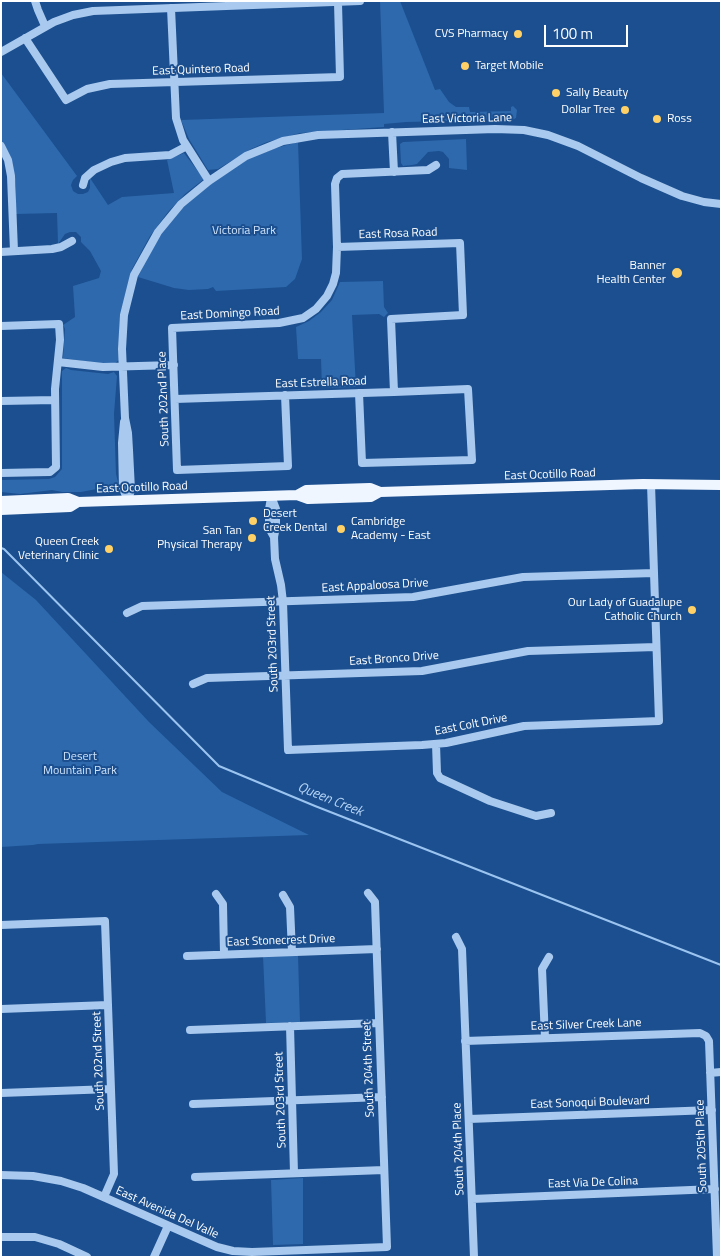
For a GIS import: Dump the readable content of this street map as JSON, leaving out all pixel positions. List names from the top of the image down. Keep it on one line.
{"streets":{"main road":["East Ocotillo Road"],"street":["East Quintero Road","East Victoria Lane","East Rosa Road","East Domingo Road","East Estrella Road","South 202nd Place","East Appaloosa Drive","South 203rd Street","East Bronco Drive","East Colt Drive","East Stonecrest Drive","East Silver Creek Lane","South 202nd Street","South 204th Street","East Sonoqui Boulevard","South 205th Place","South 204th Place","East Via De Colina","East Avenida Del Valle"]},"crossings":[["East Victoria Lane","East Ocotillo Road"],["East Rosa Road","East Domingo Road"],["East Rosa Road","East Estrella Road"],["East Domingo Road","South 202nd Place"],["East Estrella Road","South 202nd Place"],["East Ocotillo Road","South 203rd Street"],["East Appaloosa Drive","South 203rd Street"],["South 203rd Street","East Bronco Drive"],["South 203rd Street","East Colt Drive"],["East Bronco Drive","East Colt Drive"],["East Stonecrest Drive","South 204th Street"],["East Silver Creek Lane","South 205th Place"],["East Silver Creek Lane","South 204th Place"],["South 202nd Street","East Avenida Del Valle"],["South 204th Street","East Avenida Del Valle"],["East Sonoqui Boulevard","South 205th Place"],["East Sonoqui Boulevard","South 204th Place"],["South 205th Place","East Via De Colina"],["South 204th Place","East Via De Colina"]],"water":["Queen Creek"],"parks":["Victoria Park","Desert Mountain Park"],"places":["CVS Pharmacy","Target Mobile","Sally Beauty","Dollar Tree","Ross","Banner Health Center","Desert Creek Dental","Cambridge Academy - East","San Tan Physical Therapy","Queen Creek Veterinary Clinic","Our Lady of Guadalupe Catholic Church"],"scale_bar":"100 m"}
